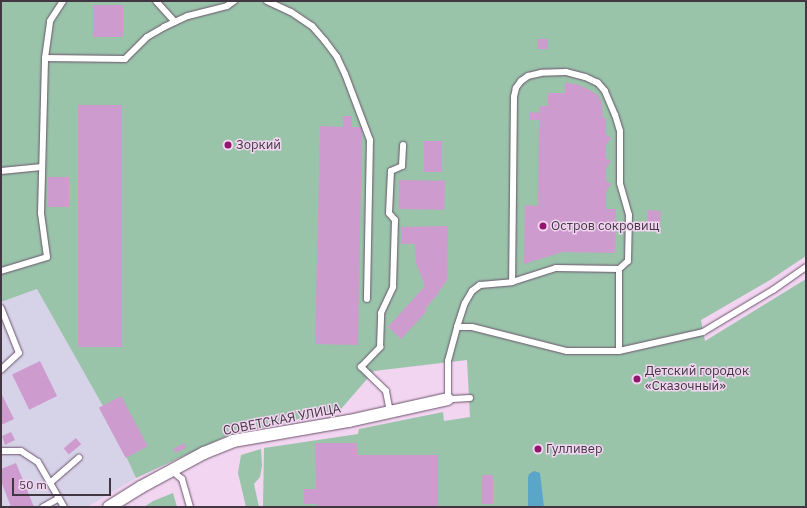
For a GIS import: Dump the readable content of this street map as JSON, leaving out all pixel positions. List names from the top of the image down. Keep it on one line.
{"streets":{"street":["СОВЕТСКАЯ УЛИЦА"]},"places":["Зоркий","Остров сокровищ","Детский городок «Сказочный»","Гулливер"],"scale_bar":"50 m"}
